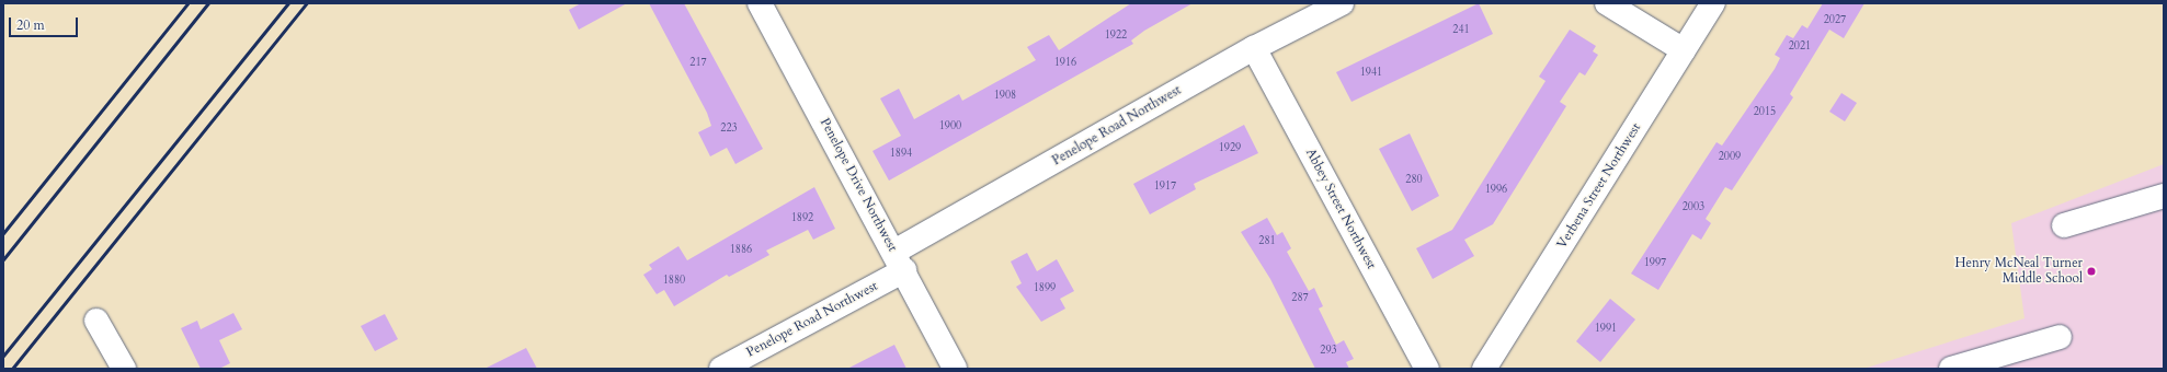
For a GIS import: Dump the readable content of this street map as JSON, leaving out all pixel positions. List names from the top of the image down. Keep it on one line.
{"streets":{"street":["Penelope Road Northwest","Penelope Drive Northwest","Verbena Street Northwest","Abbey Street Northwest"]},"crossings":[["Penelope Road Northwest","Penelope Drive Northwest"],["Penelope Road Northwest","Abbey Street Northwest"]],"places":["Henry McNeal Turner Middle School"],"house_numbers":["2027","241","1922","2021","217","1916","1941","1908","2015","1900","223","1929","1894","2009","280","1917","1996","2003","1892","281","1886","1997","1880","1899","287","1991","293"],"scale_bar":"20 m"}
